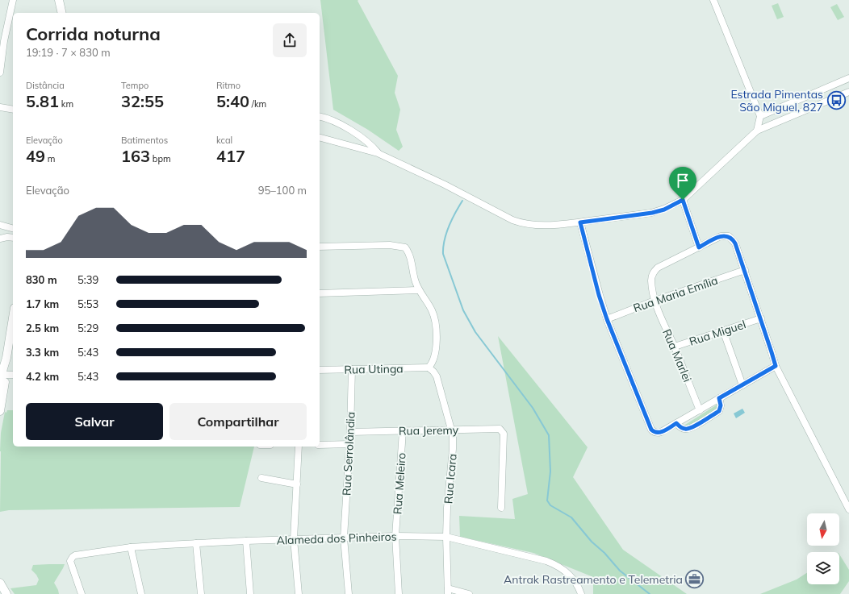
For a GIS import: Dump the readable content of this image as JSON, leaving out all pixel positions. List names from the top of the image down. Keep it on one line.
{"streets":{"street":["Rua Maria Emília","Rua Miguel","Rua Marlei","Rua Utinga","Rua Jeremy","Rua Serrolândia","Rua Icara","Rua Meleiro","Alameda dos Pinheiros"]},"crossings":[["Rua Maria Emília","Rua Marlei"],["Rua Miguel","Rua Marlei"],["Rua Utinga","Rua Serrolândia"],["Rua Utinga","Rua Icara"],["Rua Jeremy","Rua Serrolândia"],["Rua Jeremy","Rua Icara"],["Rua Jeremy","Rua Meleiro"],["Rua Serrolândia","Alameda dos Pinheiros"],["Rua Icara","Alameda dos Pinheiros"],["Rua Meleiro","Alameda dos Pinheiros"]],"places":{"bus stop":["Estrada Pimentas São Miguel, 827"],"office":["Antrak Rastreamento e Telemetria"]},"north":"bottom","page":{"heading":["Corrida noturna","19:19 · 7 × 830 m"],"stats":[["Distância","5.81 km"],["Tempo","32:55"],["Ritmo","5:40 /km"],["Elevação","49 m"],["Batimentos","163 bpm"],["kcal","417"]],"chart":["Elevação","95–100 m"],"list":[{"name":"830 m","note":"5:39"},{"name":"1.7 km","note":"5:53"},{"name":"2.5 km","note":"5:29"},{"name":"3.3 km","note":"5:43"},{"name":"4.2 km","note":"5:43"}],"buttons":["Salvar","Compartilhar"]}}
